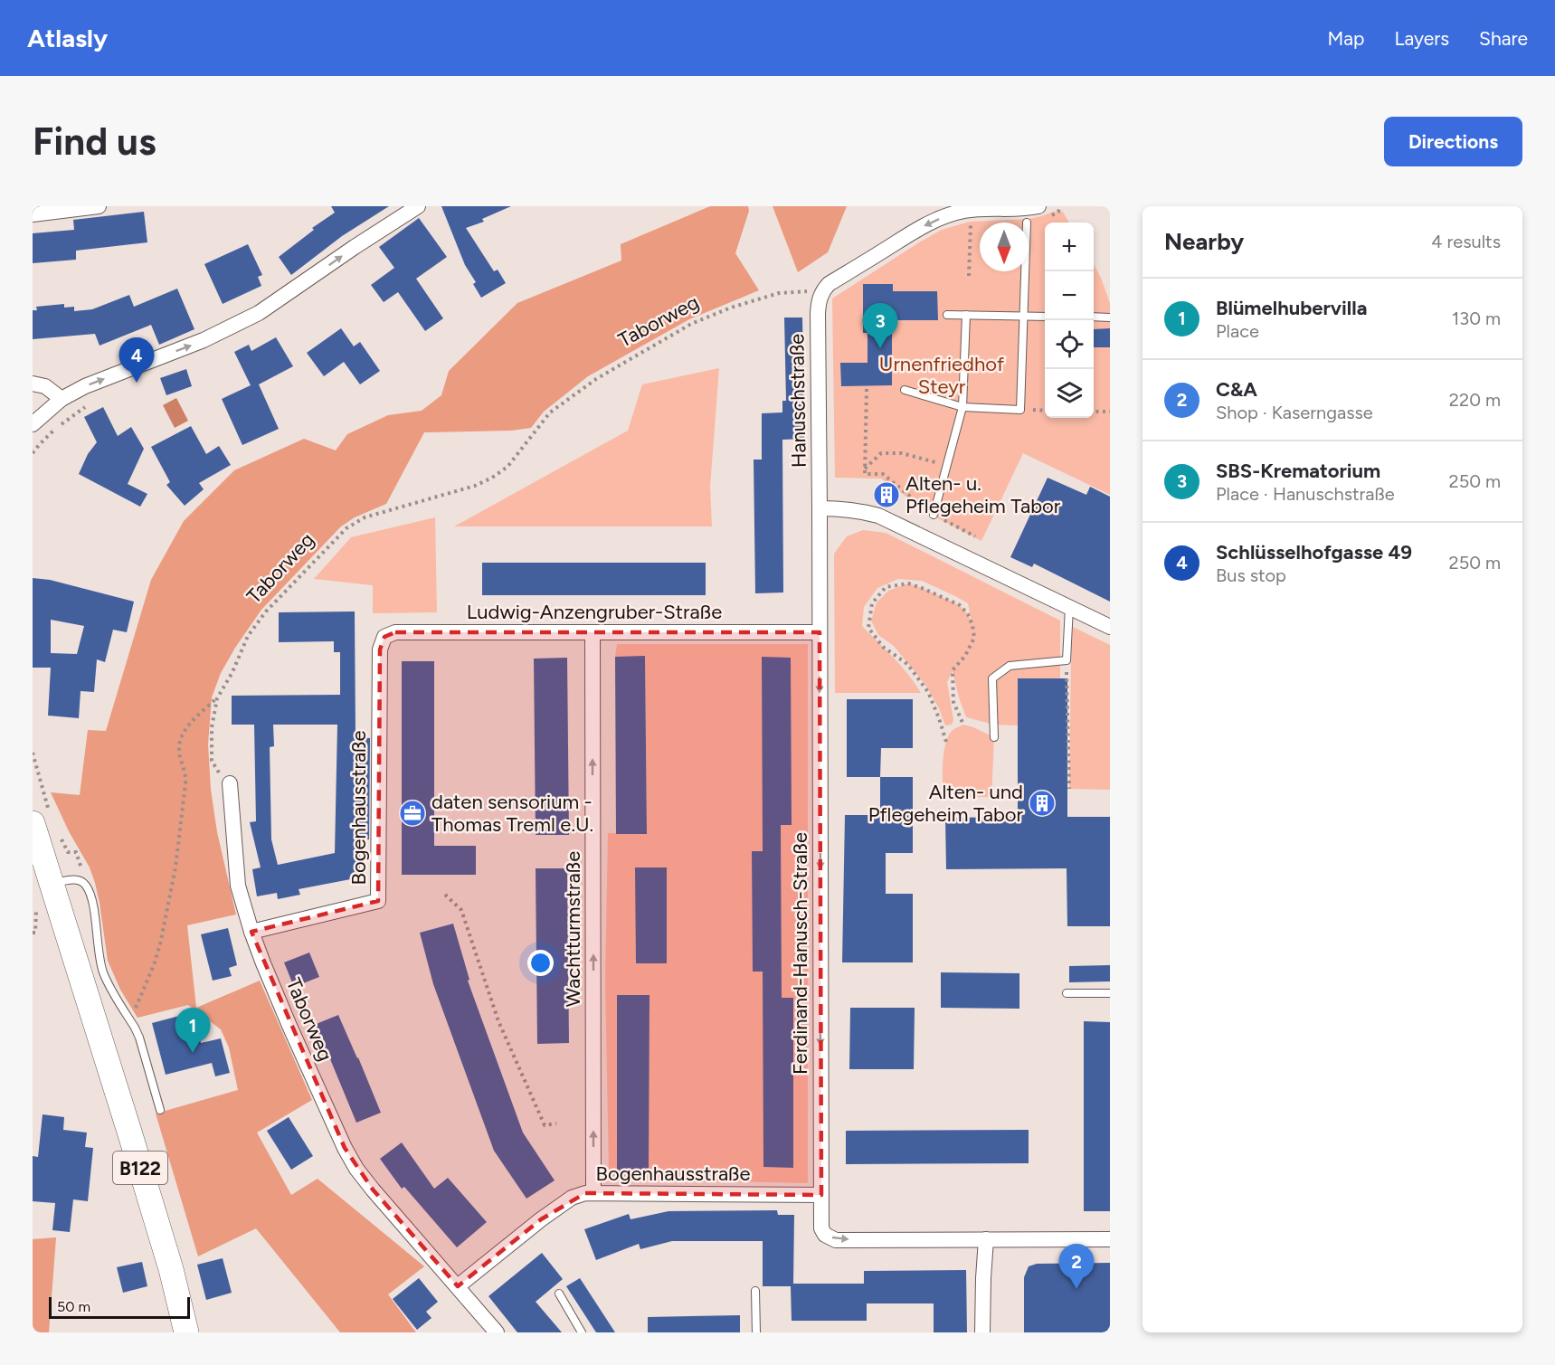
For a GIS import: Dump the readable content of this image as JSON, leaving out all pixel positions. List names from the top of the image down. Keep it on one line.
{"streets":{"main road":["B122"],"street":["Taborweg","Hanuschstraße","Ludwig-Anzengruber-Straße","Bogenhausstraße","Wachtturmstraße","Ferdinand-Hanusch-Straße"]},"crossings":[["Taborweg","Hanuschstraße"],["Taborweg","Bogenhausstraße"],["Hanuschstraße","Ferdinand-Hanusch-Straße"],["Ludwig-Anzengruber-Straße","Bogenhausstraße"],["Ludwig-Anzengruber-Straße","Wachtturmstraße"],["Ludwig-Anzengruber-Straße","Ferdinand-Hanusch-Straße"],["Bogenhausstraße","Wachtturmstraße"],["Bogenhausstraße","Ferdinand-Hanusch-Straße"]],"one_way":["Wachtturmstraße","Ferdinand-Hanusch-Straße"],"parks":["Urnenfriedhof Steyr"],"places":{"building":["Alten- u. Pflegeheim Tabor","Alten- und Pflegeheim Tabor"],"office":["daten sensorium - Thomas Treml e.U."]},"scale_bar":"50 m","north":"bottom","page":{"header":"Atlasly","nav":["Map","Layers","Share"],"buttons":"Directions","title":"Find us","heading":["Nearby","4 results"],"map_buttons":["+","−"],"list":[{"mark":"1","name":"Blümelhubervilla","note":"Place","value":"130 m"},{"mark":"2","name":"C&A","note":"Shop · Kaserngasse","value":"220 m"},{"mark":"3","name":"SBS-Krematorium","note":"Place · Hanuschstraße","value":"250 m"},{"mark":"4","name":"Schlüsselhofgasse 49","note":"Bus stop","value":"250 m"}],"pins":["3","4","1","2"],"scale":"50 m"}}
